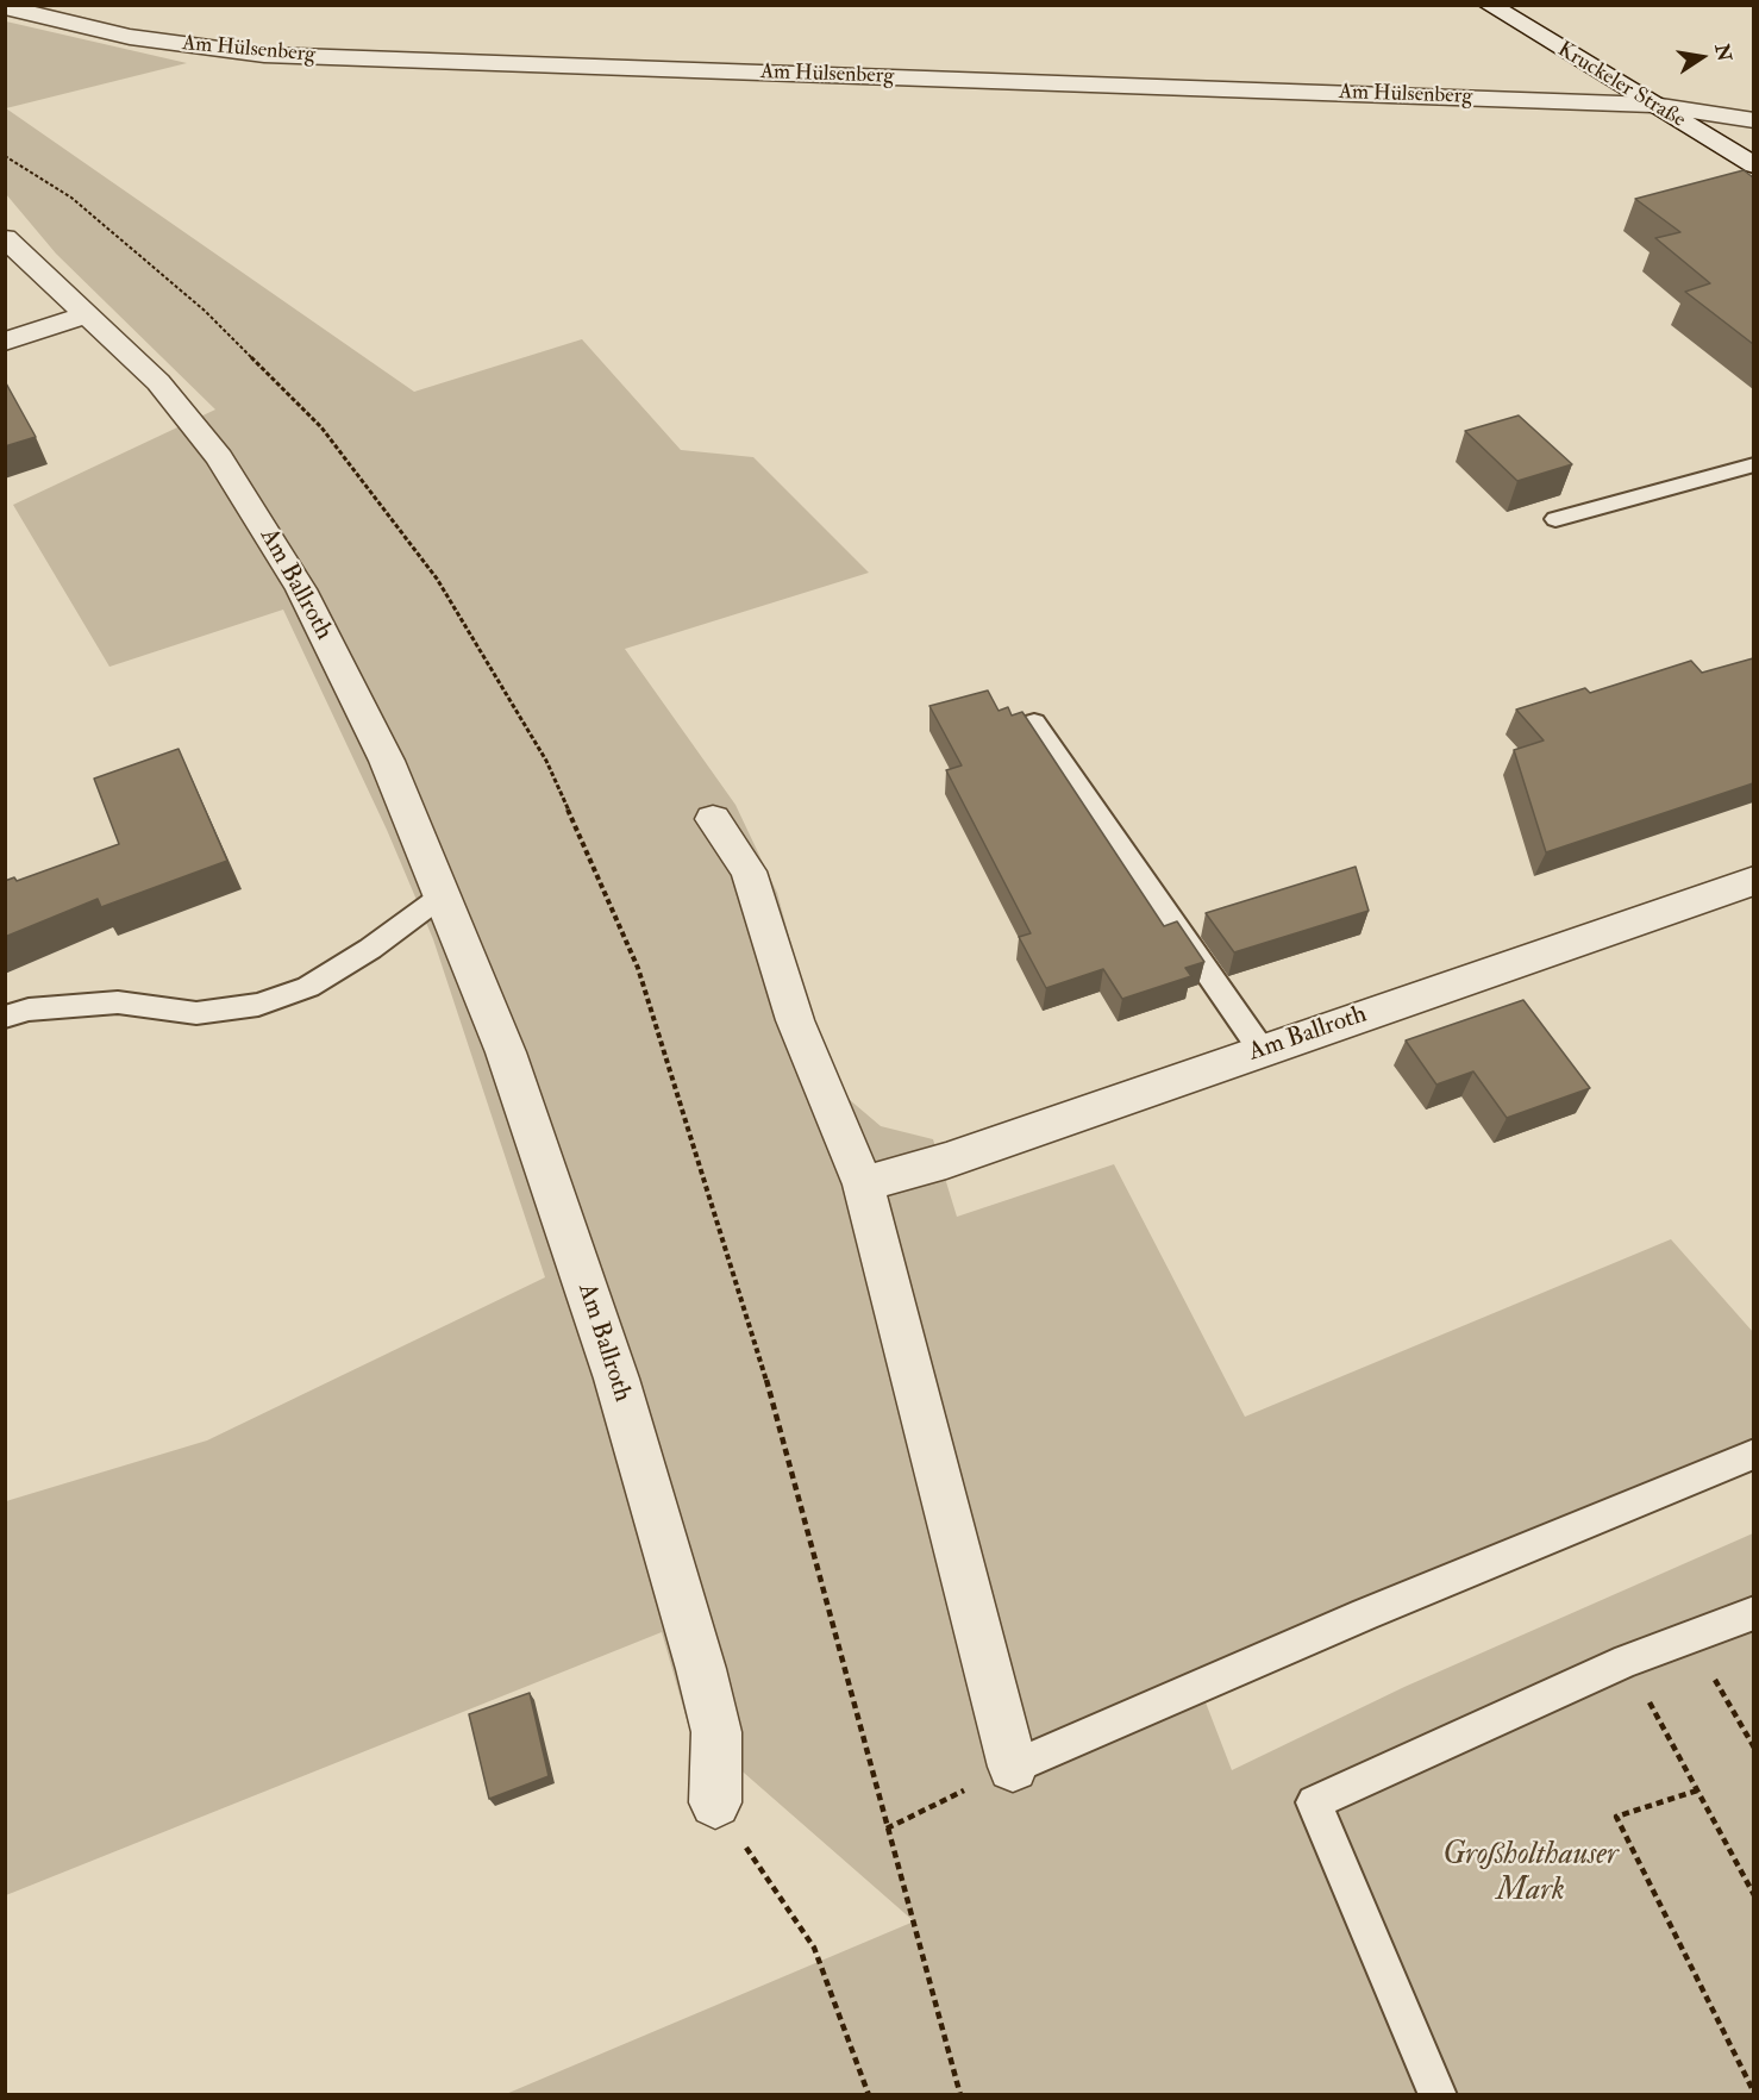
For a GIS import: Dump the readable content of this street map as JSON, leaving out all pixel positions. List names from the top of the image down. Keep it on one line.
{"streets":{"street":["Am Hülsenberg","Kruckeler Straße","Am Ballroth"]},"crossings":[["Am Hülsenberg","Kruckeler Straße"]],"parks":["Großholthauser Mark"],"north":"right"}
